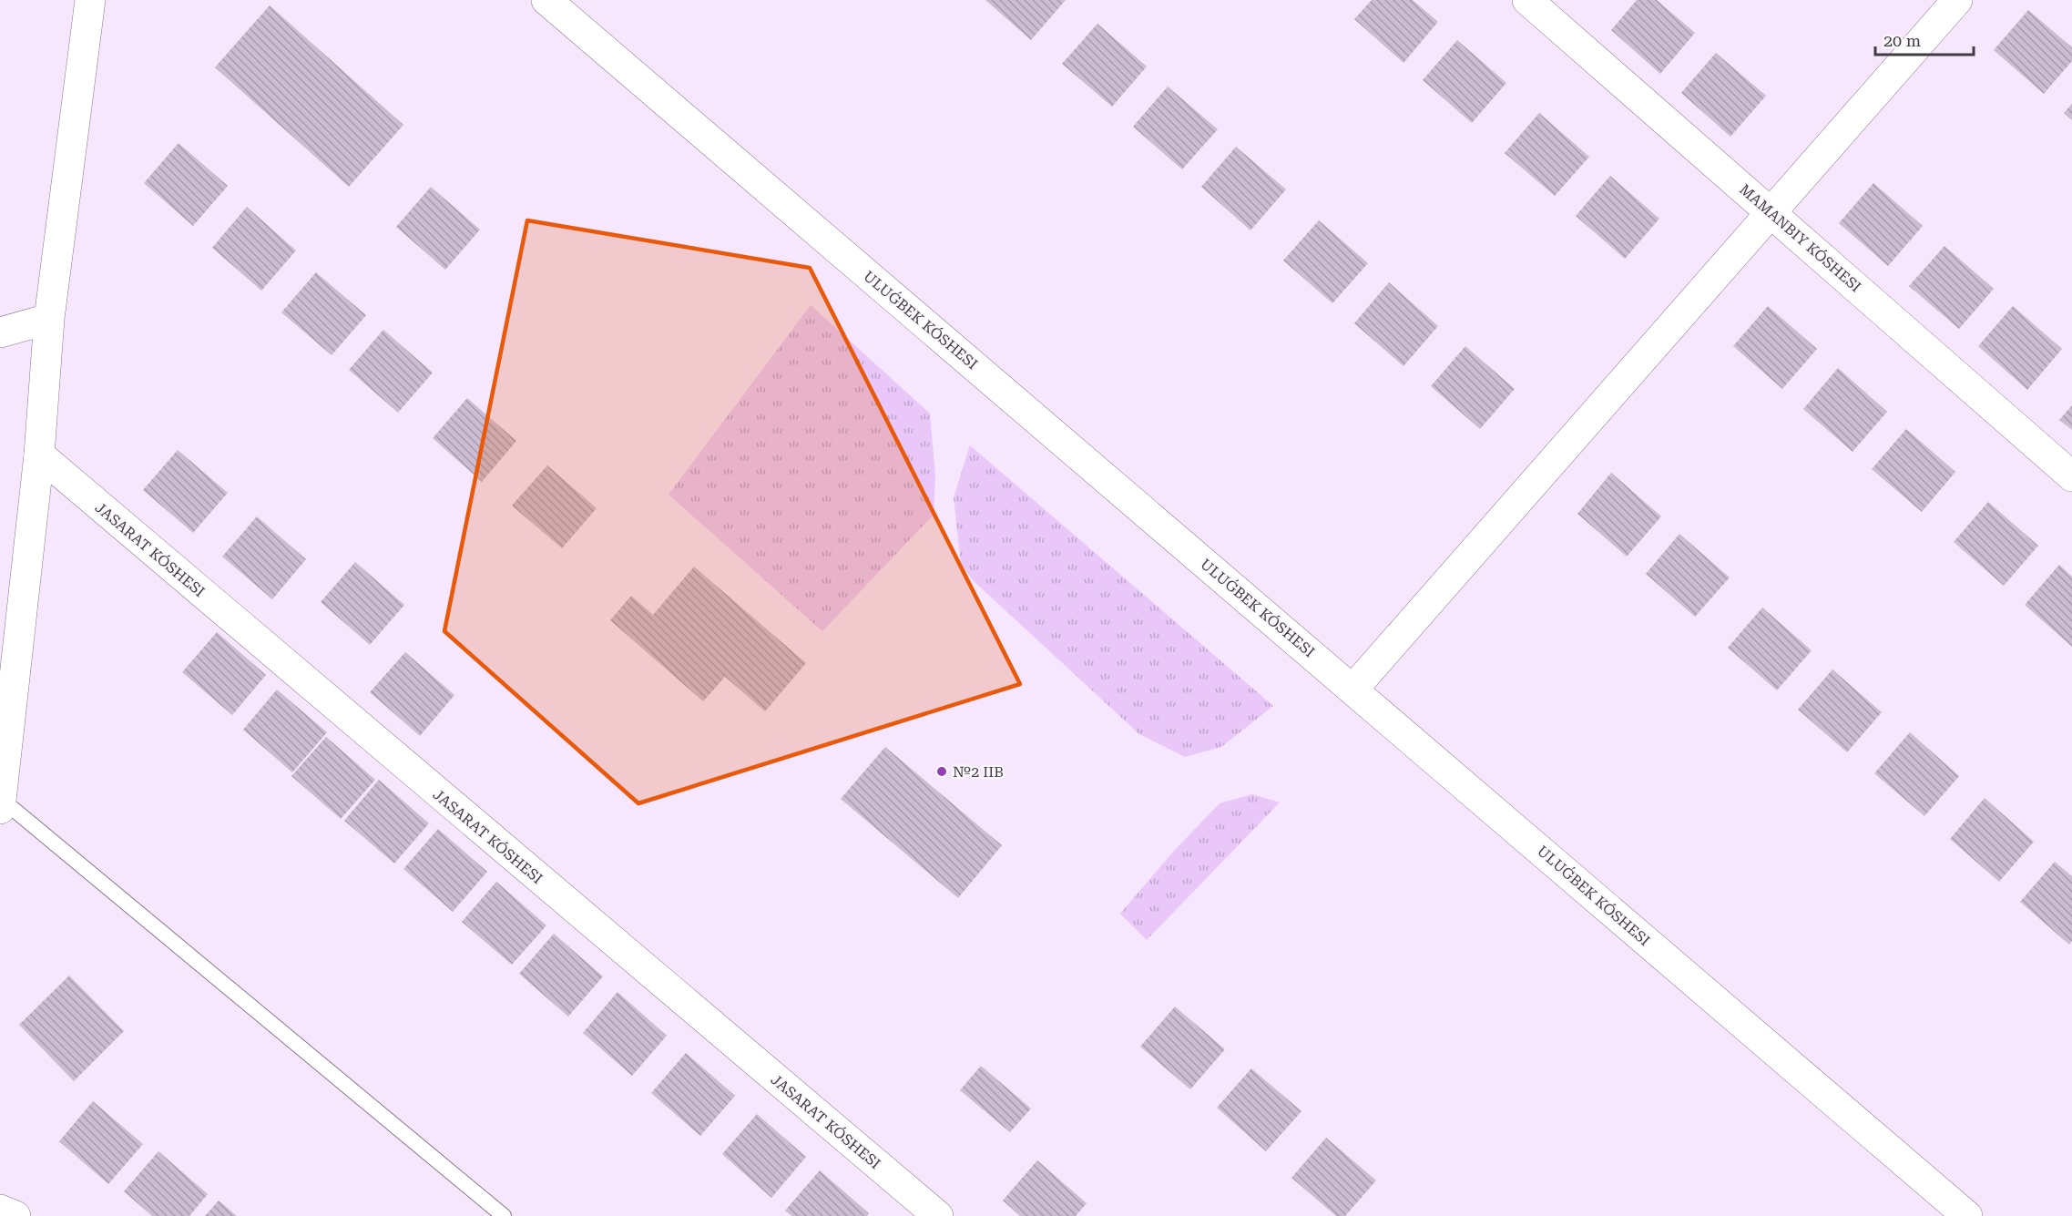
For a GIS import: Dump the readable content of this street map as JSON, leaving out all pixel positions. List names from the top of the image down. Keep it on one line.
{"streets":{"street":["MAMANBIY KÓSHESI","ULUǴBEK KÓSHESI","JASARAT KÓSHESI"]},"places":["№2 IIB"],"scale_bar":"20 m"}
